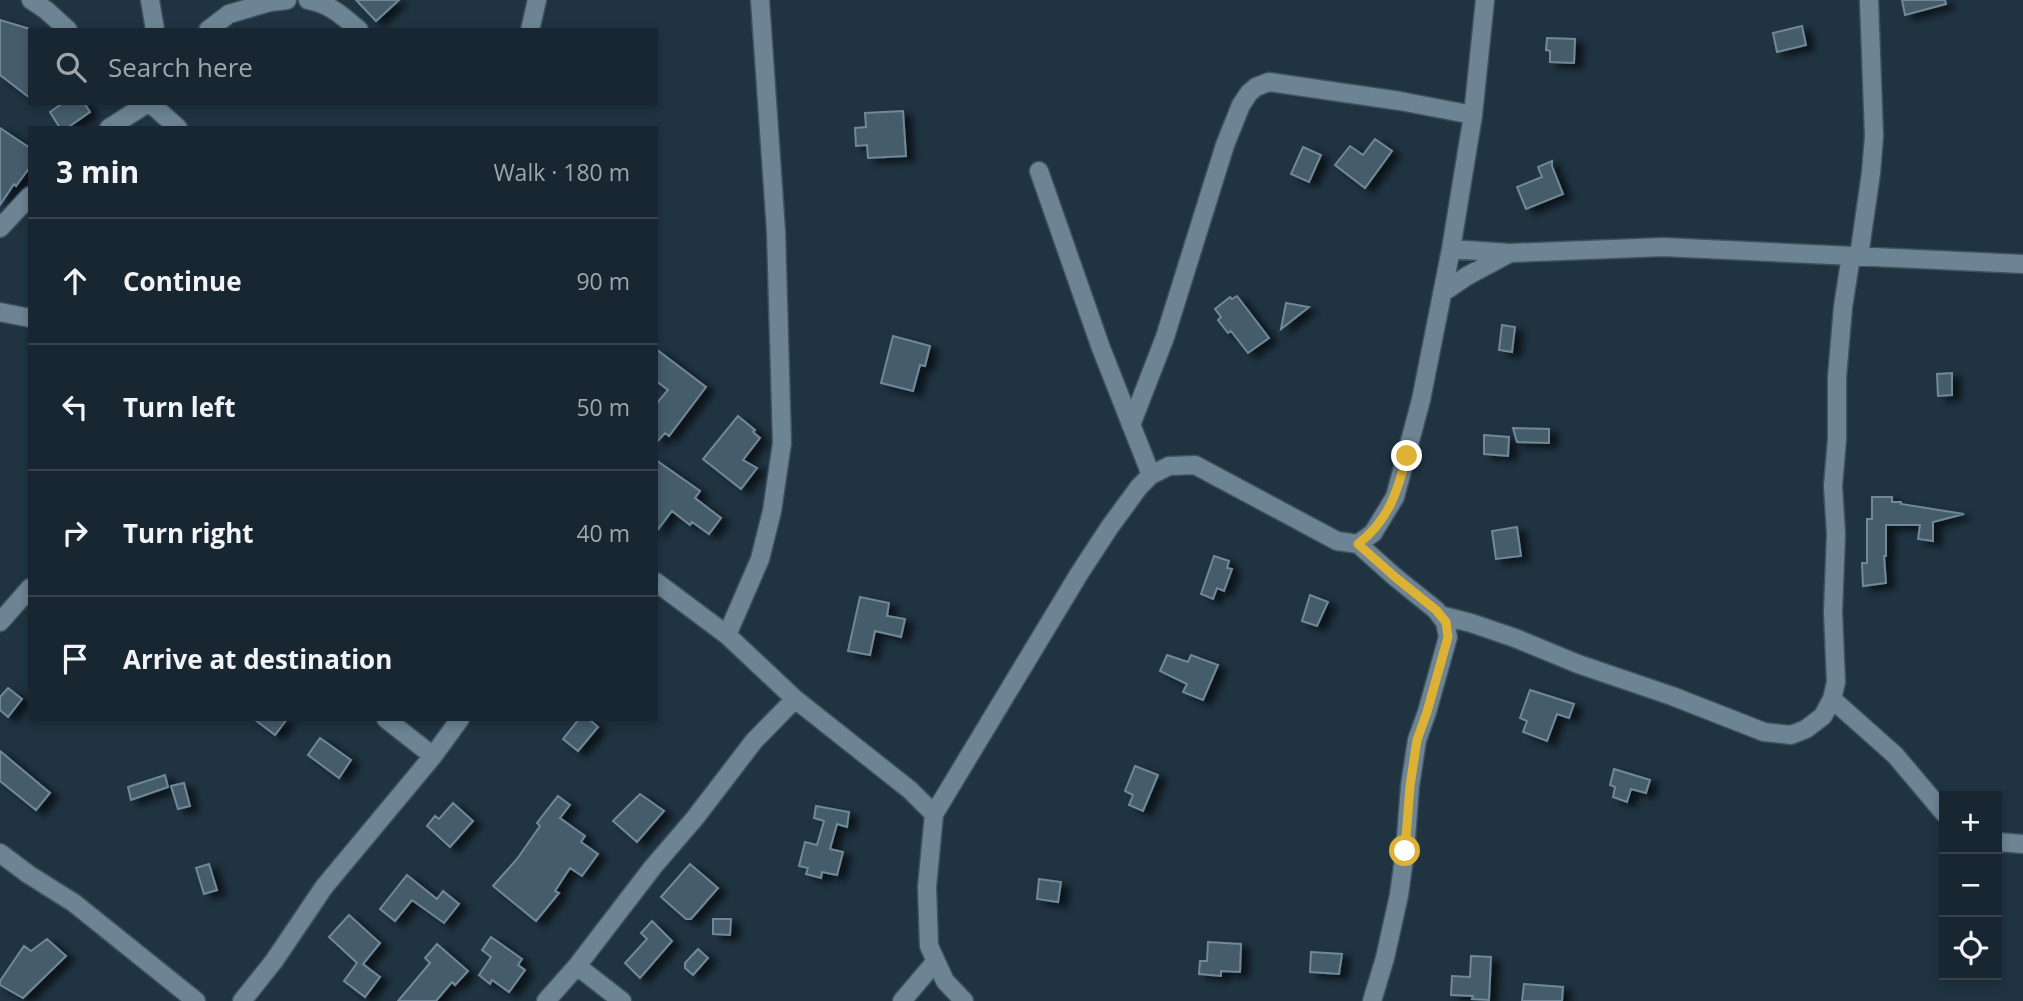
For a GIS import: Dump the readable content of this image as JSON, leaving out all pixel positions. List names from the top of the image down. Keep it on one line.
{"page":{"search":"Search here","heading":["3 min","Walk · 180 m"],"list":[["Continue","90 m"],["Turn left","50 m"],["Turn right","40 m"],"Arrive at destination"],"map_buttons":["+","−"]}}
